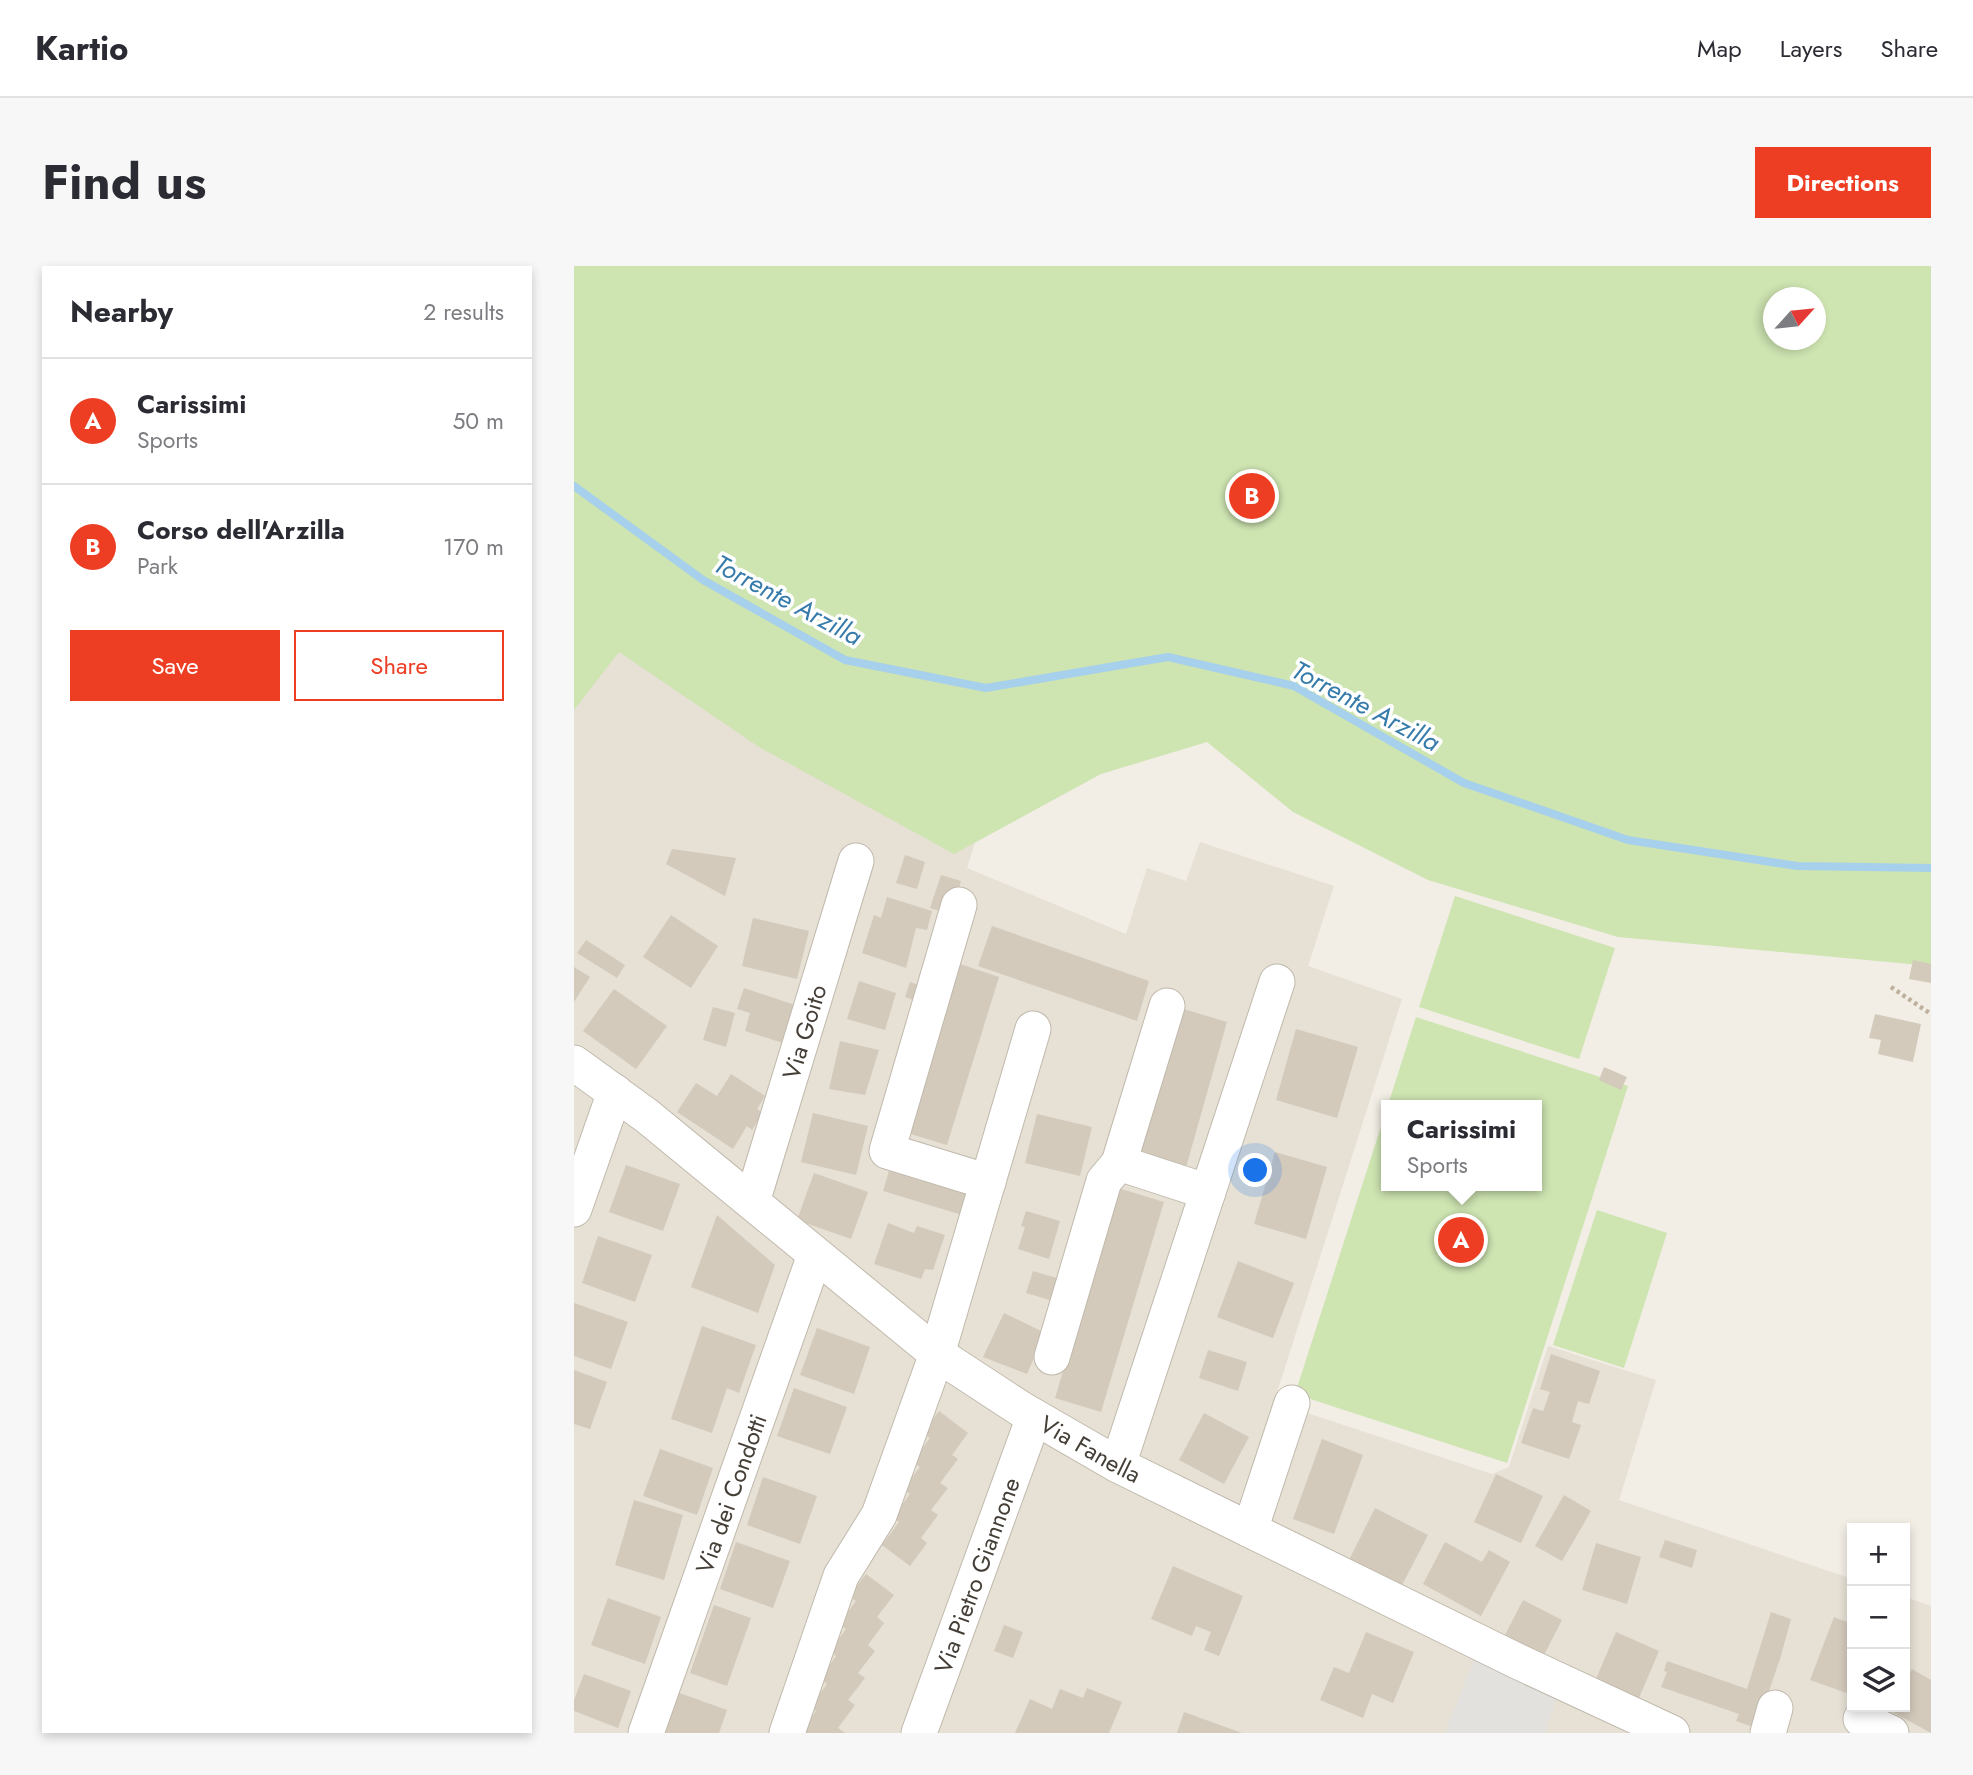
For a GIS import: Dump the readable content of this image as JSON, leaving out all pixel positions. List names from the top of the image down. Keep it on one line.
{"streets":{"street":["Via Goito","Via Fanella","Via dei Condotti","Via Pietro Giannone"]},"crossings":[["Via Goito","Via Fanella"],["Via Fanella","Via dei Condotti"],["Via Fanella","Via Pietro Giannone"]],"water":["Torrente Arzilla"],"north":"top right","page":{"header":"Kartio","nav":["Map","Layers","Share"],"title":"Find us","buttons":["Directions",["Save","Share"]],"heading":["Nearby","2 results"],"list":[{"mark":"A","name":"Carissimi","note":"Sports","value":"50 m"},{"mark":"B","name":"Corso dell'Arzilla","note":"Park","value":"170 m"}],"pins":["B","A"],"popup":["Carissimi","Sports"],"map_buttons":["+","−"]}}
